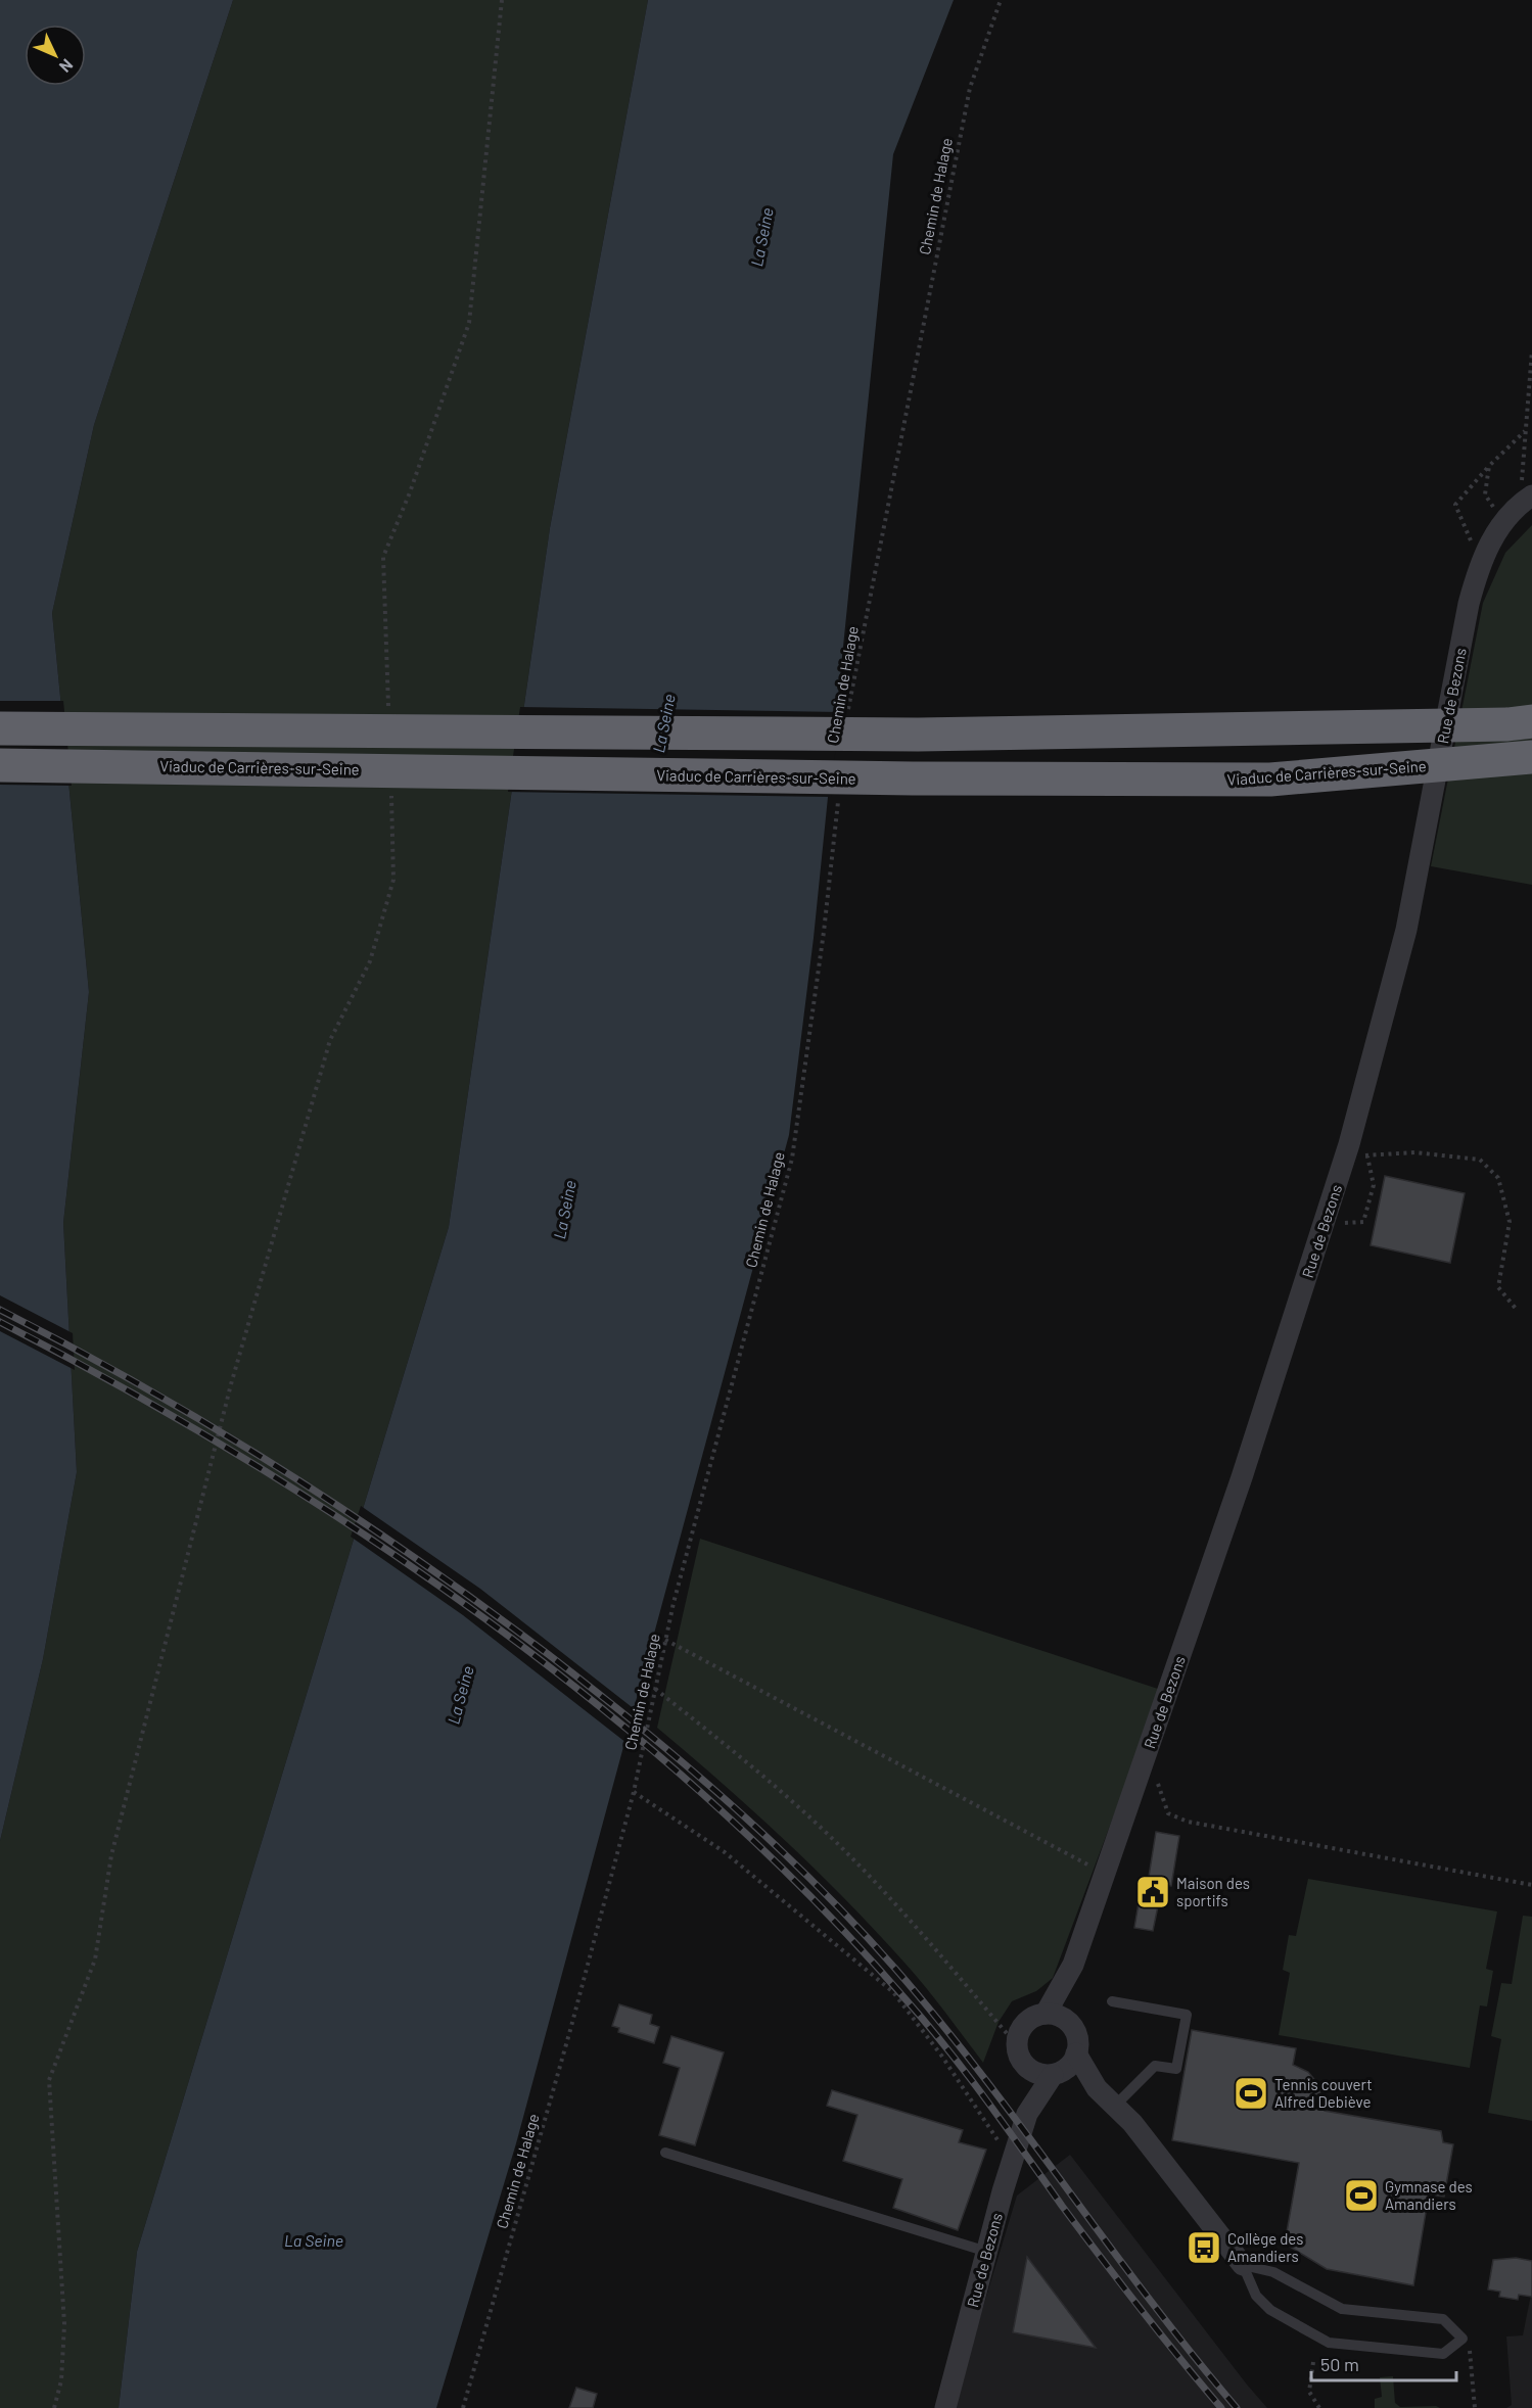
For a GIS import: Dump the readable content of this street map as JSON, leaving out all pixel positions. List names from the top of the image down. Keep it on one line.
{"streets":{"highway":["Viaduc de Carrières-sur-Seine"],"street":["Rue de Bezons"],"path":["Chemin de Halage"]},"water":["La Seine"],"places":{"public building":["Maison des sportifs"],"sports":["Tennis couvert Alfred Debiève","Gymnase des Amandiers"],"bus stop":["Collège des Amandiers"]},"scale_bar":"50 m","north":"bottom right"}
